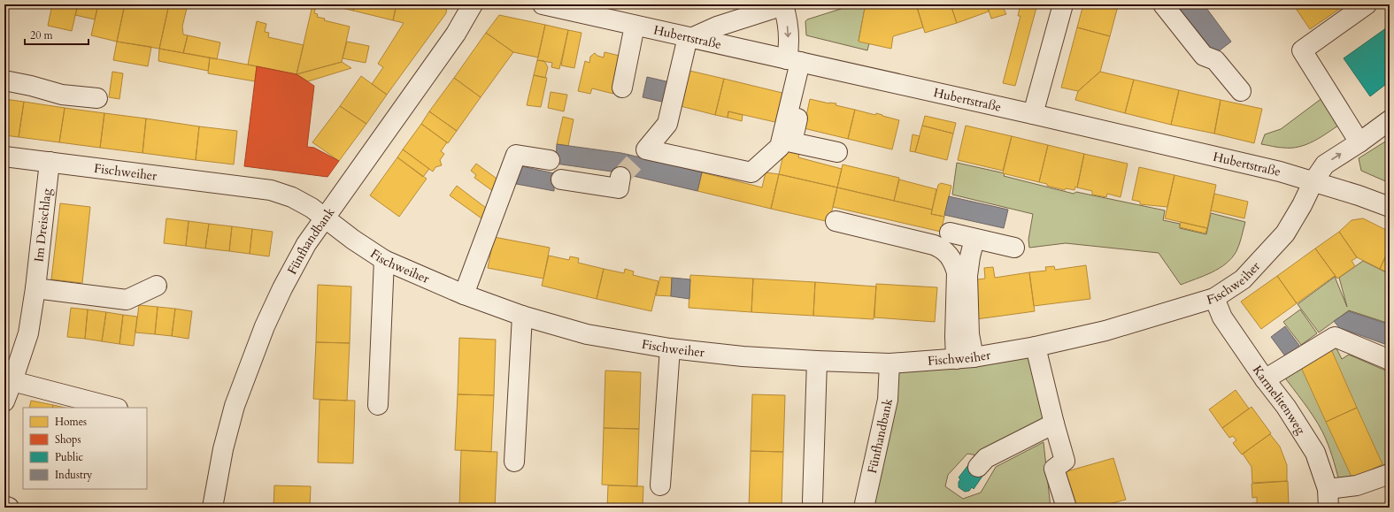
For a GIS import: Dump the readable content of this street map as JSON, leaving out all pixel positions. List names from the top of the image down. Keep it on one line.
{"streets":{"street":["Hubertstraße","Fischweiher","Im Dreischlag","Fünfhandbank","Karmelitenweg"]},"crossings":[["Hubertstraße","Fischweiher"],["Fischweiher","Im Dreischlag"],["Fischweiher","Fünfhandbank"],["Fischweiher","Karmelitenweg"]],"legend":["Homes","Shops","Public","Industry"],"scale_bar":"20 m"}
